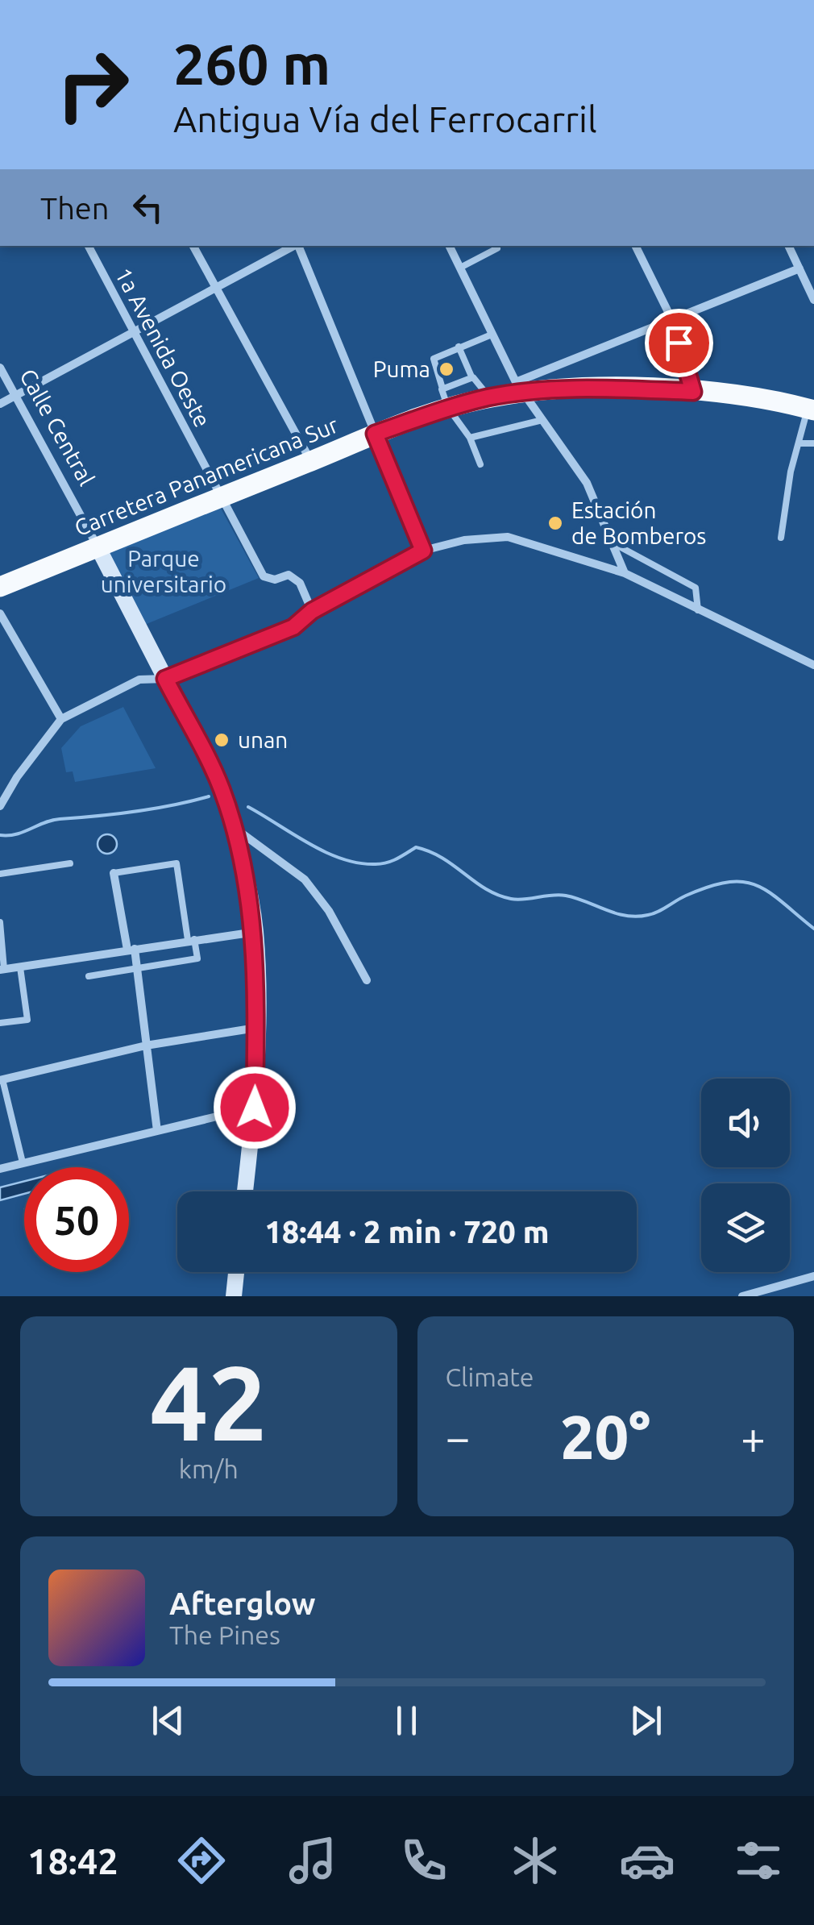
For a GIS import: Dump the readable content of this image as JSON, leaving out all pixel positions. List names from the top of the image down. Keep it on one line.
{"streets":{"highway":["Carretera Panamericana Sur"],"main road":["Calle Central"],"street":["1a Avenida Oeste"]},"crossings":[["1a Avenida Oeste","Carretera Panamericana Sur"],["Calle Central","Carretera Panamericana Sur"]],"parks":["Parque universitario"],"places":["Puma","Estación de Bomberos","unan"],"page":{"turn":["260 m","Antigua Vía del Ferrocarril"],"then":"Then","limit":"50","trip":"18:44 · 2 min · 720 m","tile":[["42","km/h"],"Climate"],"heat":["−","20°","+"],"song":["Afterglow","The Pines"],"tabs":"18:42"}}
